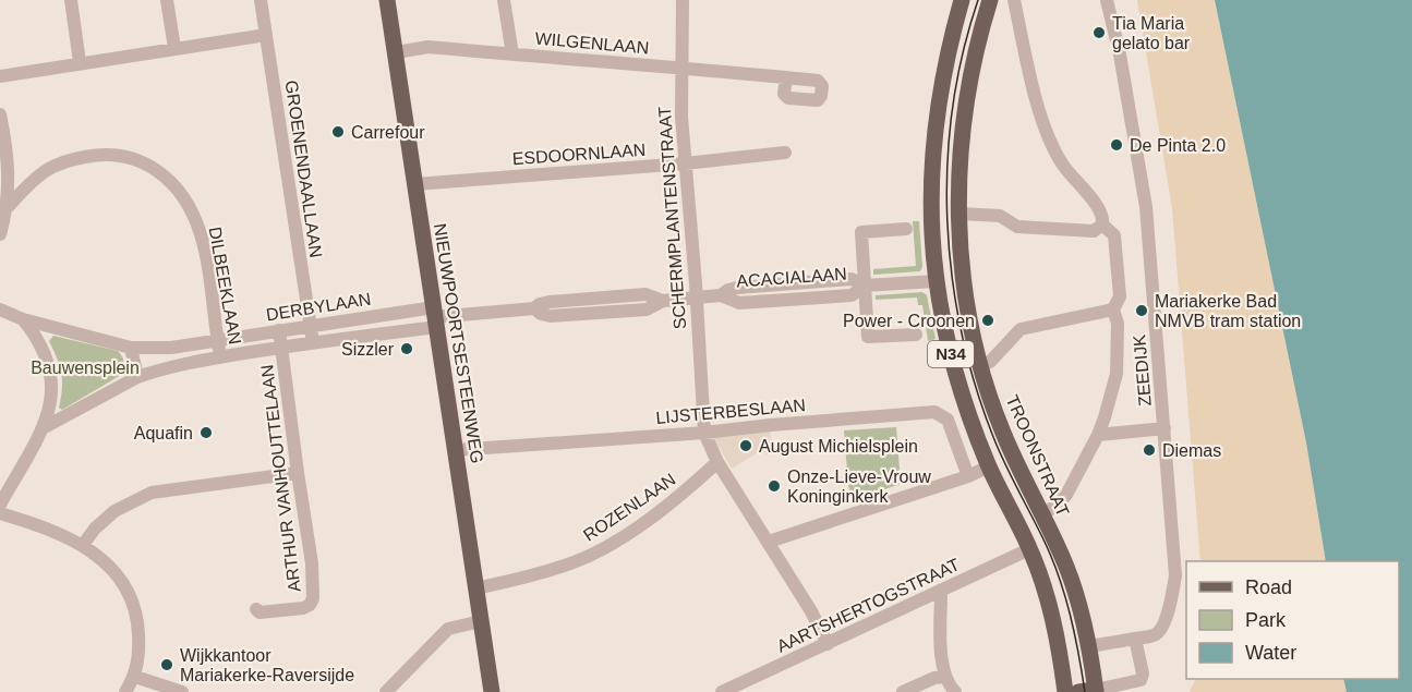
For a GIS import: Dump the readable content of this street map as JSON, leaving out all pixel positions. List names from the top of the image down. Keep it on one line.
{"streets":{"main road":["ACACIALAAN","NIEUWPOORTSESTEENWEG","N34","TROONSTRAAT"],"street":["WILGENLAAN","ESDOORNLAAN","GROENENDAALLAAN","SCHERMPLANTENSTRAAT","DILBEEKLAAN","DERBYLAAN","ZEEDIJK","LIJSTERBESLAAN","ARTHUR VANHOUTTELAAN","ROZENLAAN","AARTSHERTOGSTRAAT"]},"crossings":[["WILGENLAAN","SCHERMPLANTENSTRAAT"],["WILGENLAAN","NIEUWPOORTSESTEENWEG"],["ESDOORNLAAN","SCHERMPLANTENSTRAAT"],["ESDOORNLAAN","NIEUWPOORTSESTEENWEG"],["GROENENDAALLAAN","DERBYLAAN"],["SCHERMPLANTENSTRAAT","ACACIALAAN"],["SCHERMPLANTENSTRAAT","LIJSTERBESLAAN"],["ACACIALAAN","DERBYLAAN"],["ACACIALAAN","NIEUWPOORTSESTEENWEG"],["ACACIALAAN","N34"],["ACACIALAAN","TROONSTRAAT"],["DILBEEKLAAN","DERBYLAAN"],["DERBYLAAN","NIEUWPOORTSESTEENWEG"],["DERBYLAAN","ARTHUR VANHOUTTELAAN"],["NIEUWPOORTSESTEENWEG","LIJSTERBESLAAN"],["NIEUWPOORTSESTEENWEG","ROZENLAAN"],["N34","AARTSHERTOGSTRAAT"],["ZEEDIJK","TROONSTRAAT"]],"parks":["Bauwensplein"],"places":["Tia Maria gelato bar","Carrefour","De Pinta 2.0","Mariakerke Bad NMVB tram station","Power - Croonen","Sizzler","Aquafin","August Michielsplein","Diemas","Onze-Lieve-Vrouw Koninginkerk","Wijkkantoor Mariakerke-Raversijde"],"legend":["Road","Park","Water"]}
